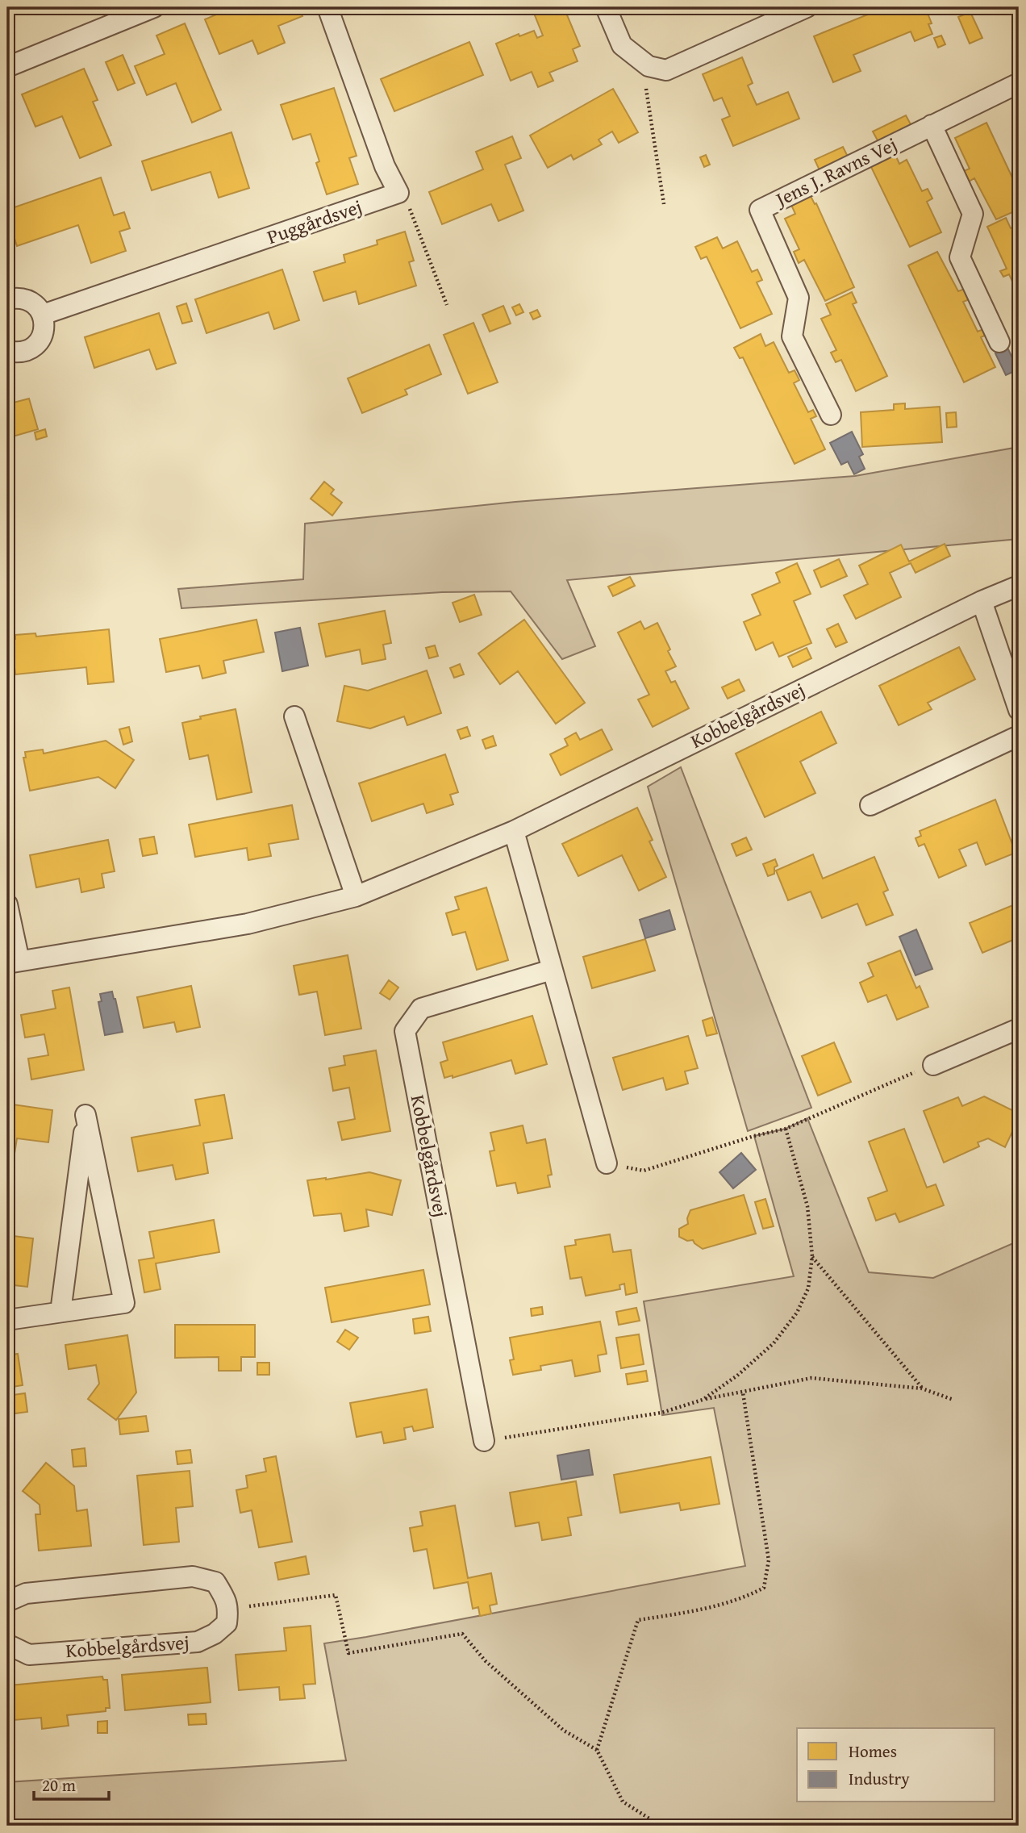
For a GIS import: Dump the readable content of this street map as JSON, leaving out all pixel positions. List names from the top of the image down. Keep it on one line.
{"streets":{"street":["Jens J. Ravns Vej","Puggårdsvej","Kobbelgårdsvej"]},"legend":["Homes","Industry"],"scale_bar":"20 m"}
